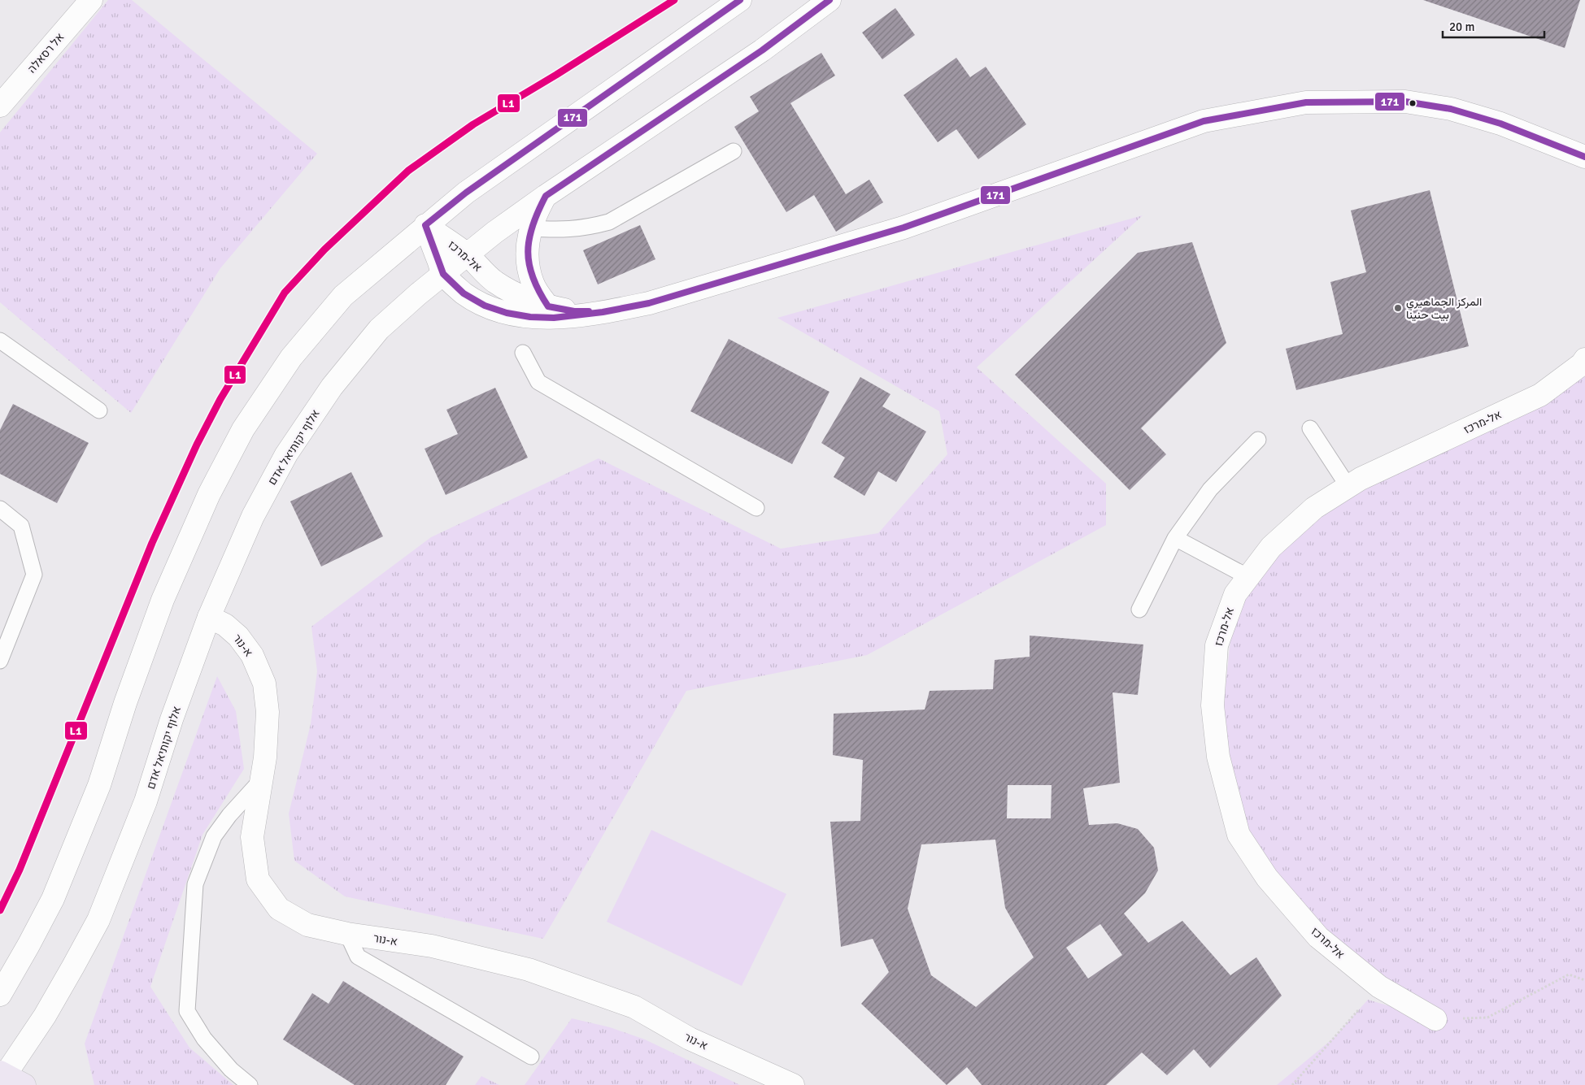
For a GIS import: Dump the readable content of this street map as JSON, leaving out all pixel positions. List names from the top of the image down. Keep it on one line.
{"streets":{"street":["אל רסאלה","אל-מרכז","אלוף יקותיאל אדם","א-נור"]},"crossings":[["אל-מרכז","אלוף יקותיאל אדם"],["אלוף יקותיאל אדם","א-נור"]],"places":["المركز الجماهيري بيت حنينا"],"lines":["transit line L1","transit line 171"],"scale_bar":"20 m"}
